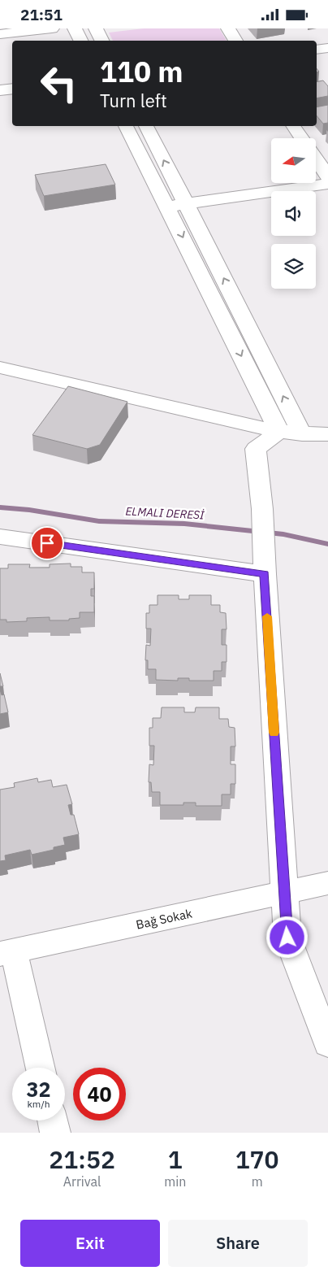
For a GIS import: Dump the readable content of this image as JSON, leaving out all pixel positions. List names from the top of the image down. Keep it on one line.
{"streets":{"street":["Bağ Sokak"]},"water":["ELMALI DERESİ"],"north":"left","page":{"status":"21:51","turn":["110 m","Turn left"],"speed":"32 km/h","limit":"40","eta":["21:52","Arrival","1","min","170","m"],"buttons":["Exit","Share"]}}
